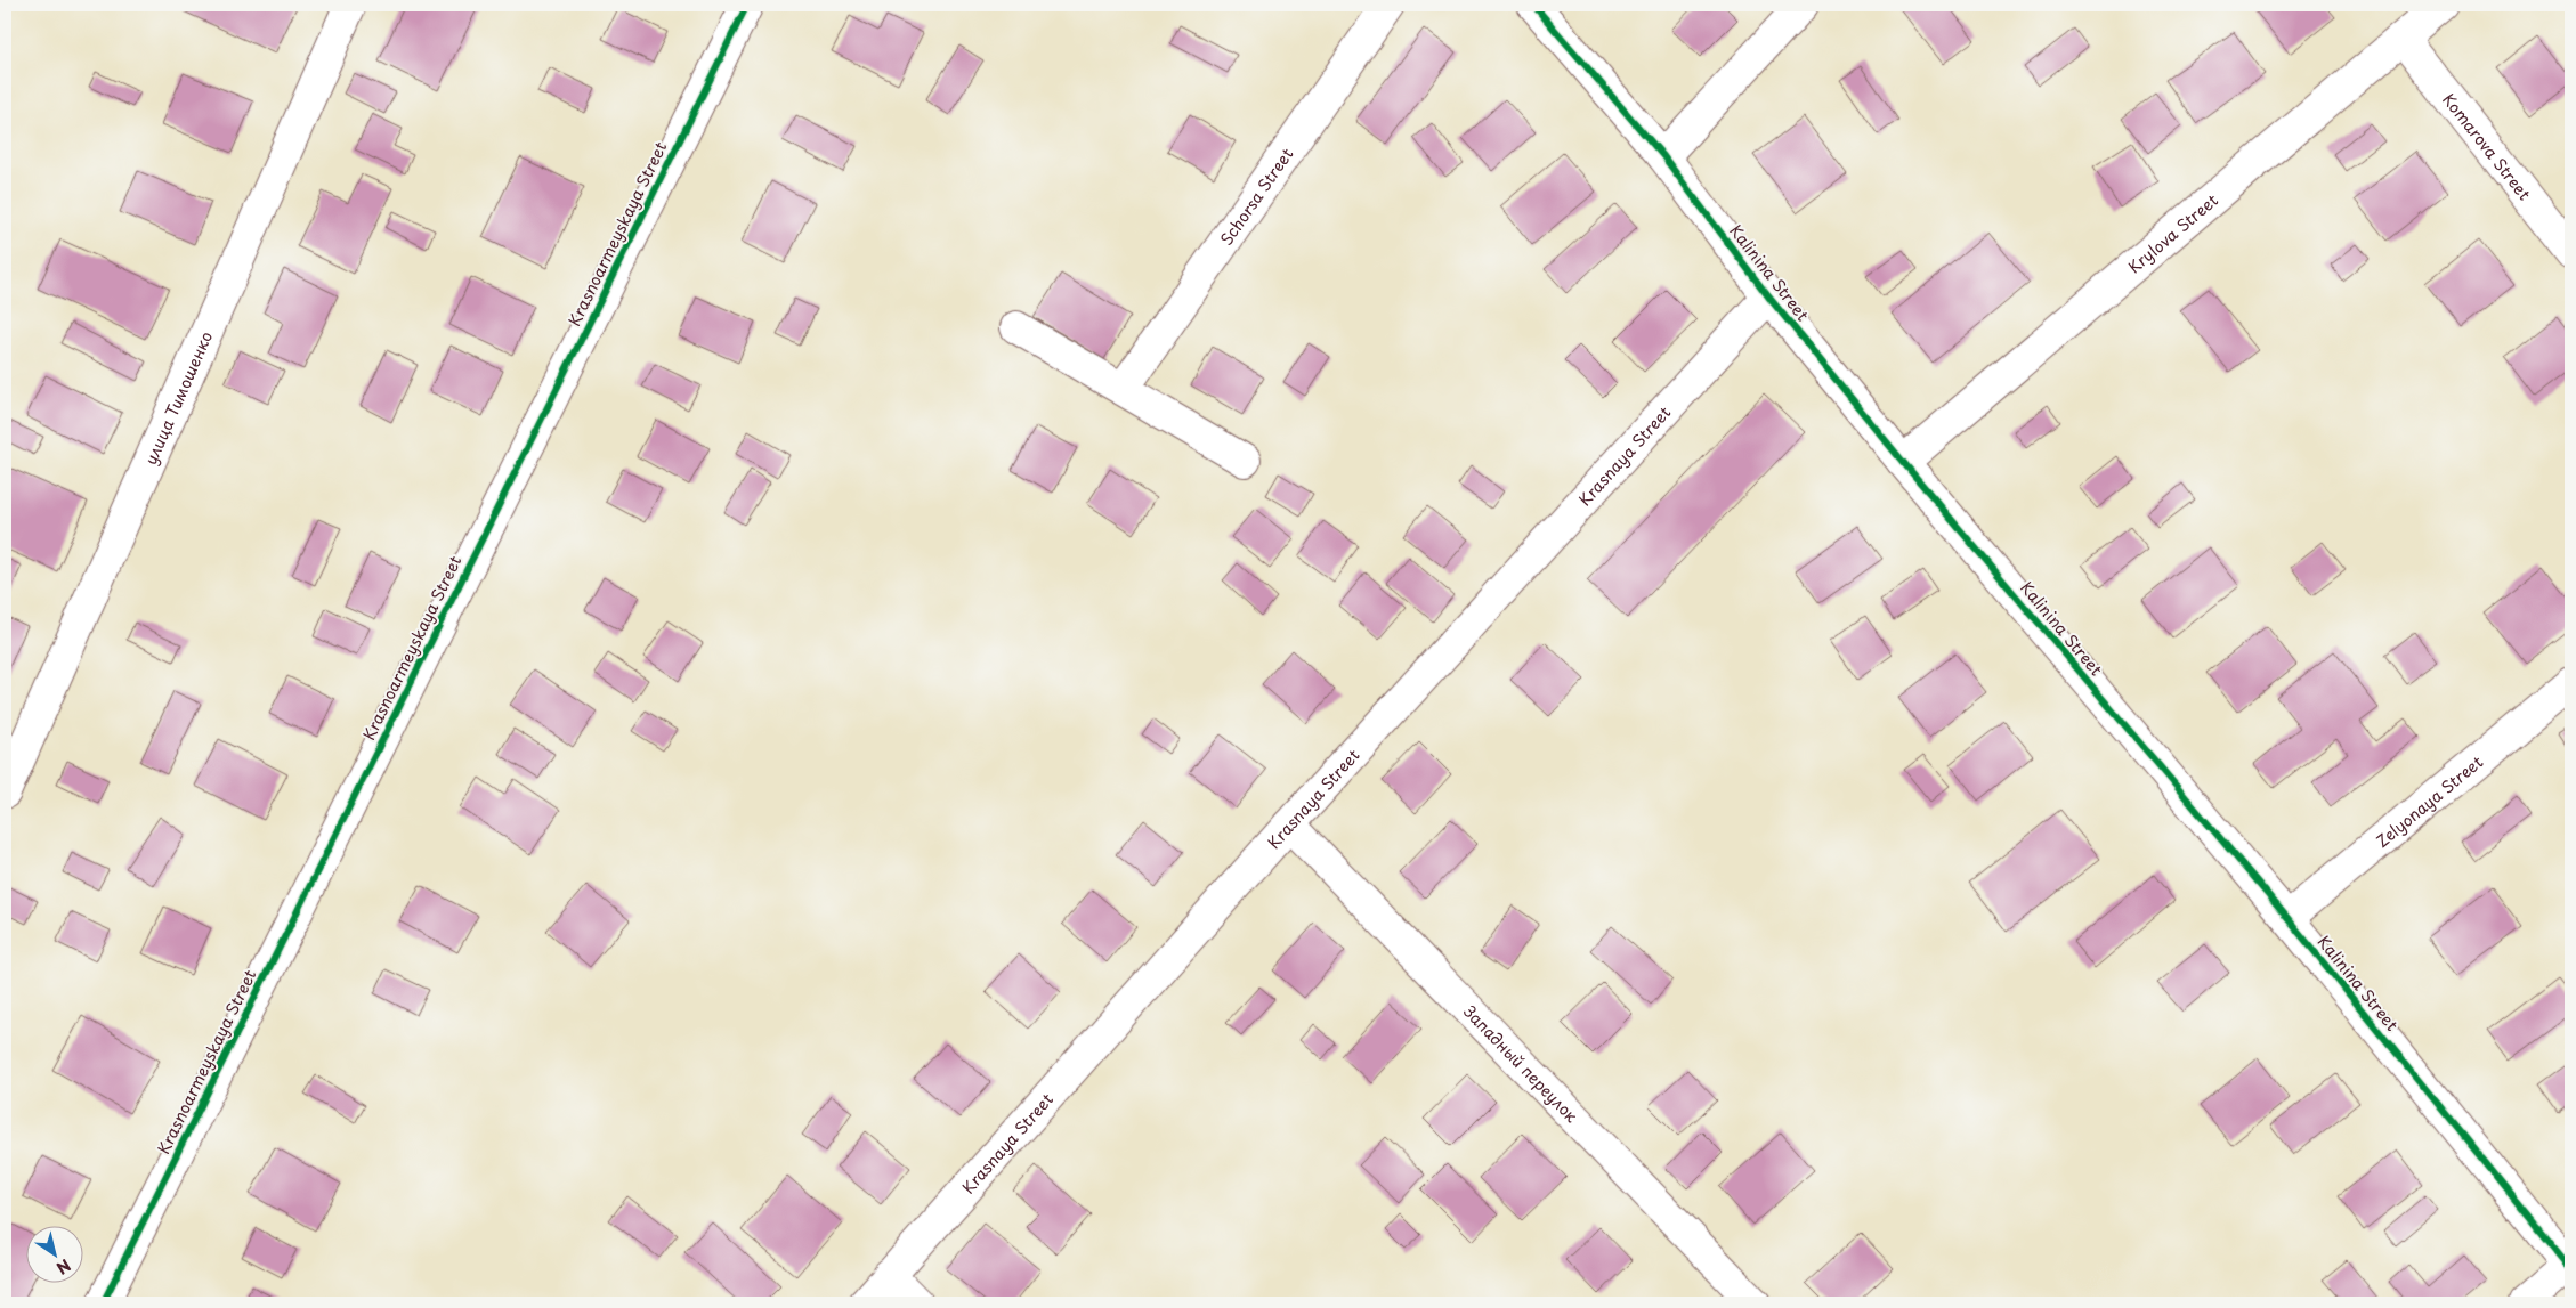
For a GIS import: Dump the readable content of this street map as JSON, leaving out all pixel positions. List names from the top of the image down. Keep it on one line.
{"streets":{"street":["Komarova Street","Schorsa Street","Krasnoarmeyskaya Street","Krylova Street","Kalinina Street","улица Тимошенко","Krasnaya Street","Zelyonaya Street","Западный переулок"]},"crossings":[["Komarova Street","Krylova Street"],["Krylova Street","Kalinina Street"],["Kalinina Street","Krasnaya Street"],["Kalinina Street","Zelyonaya Street"],["Krasnaya Street","Западный переулок"]],"north":"bottom right"}
